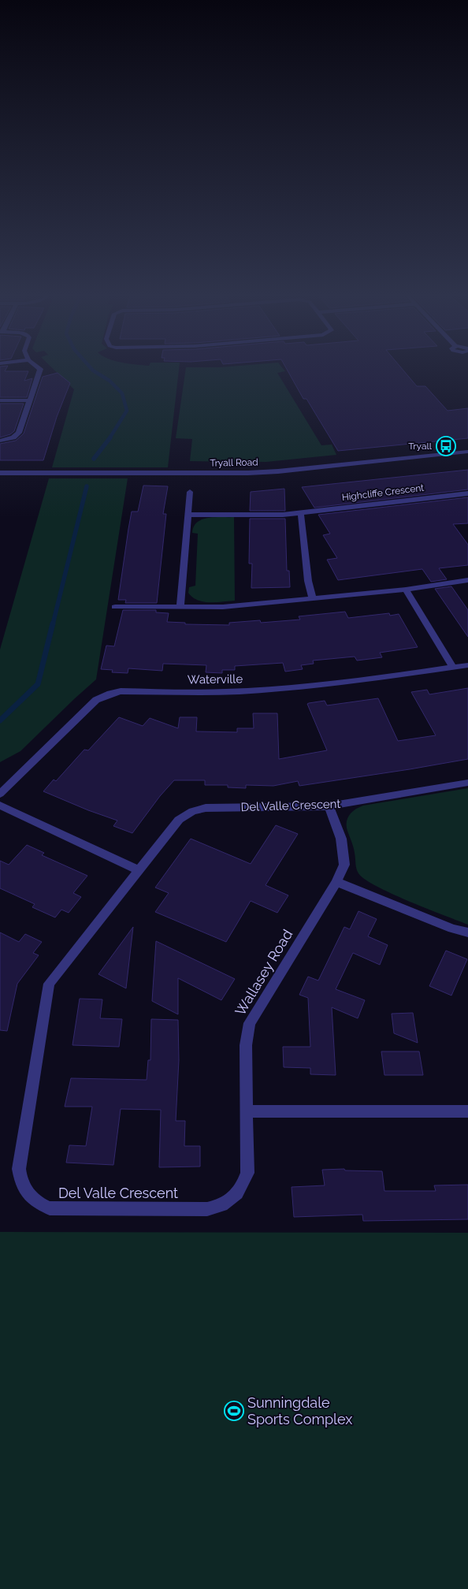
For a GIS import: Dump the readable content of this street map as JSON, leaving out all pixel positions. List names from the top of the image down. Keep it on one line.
{"streets":{"street":["Tryall Road","Highcliffe Crescent","Waterville","Del Valle Crescent","Wallasey Road"]},"crossings":[["Del Valle Crescent","Wallasey Road"]],"places":{"bus stop":["Tryall"],"sports":["Sunningdale Sports Complex"]}}
